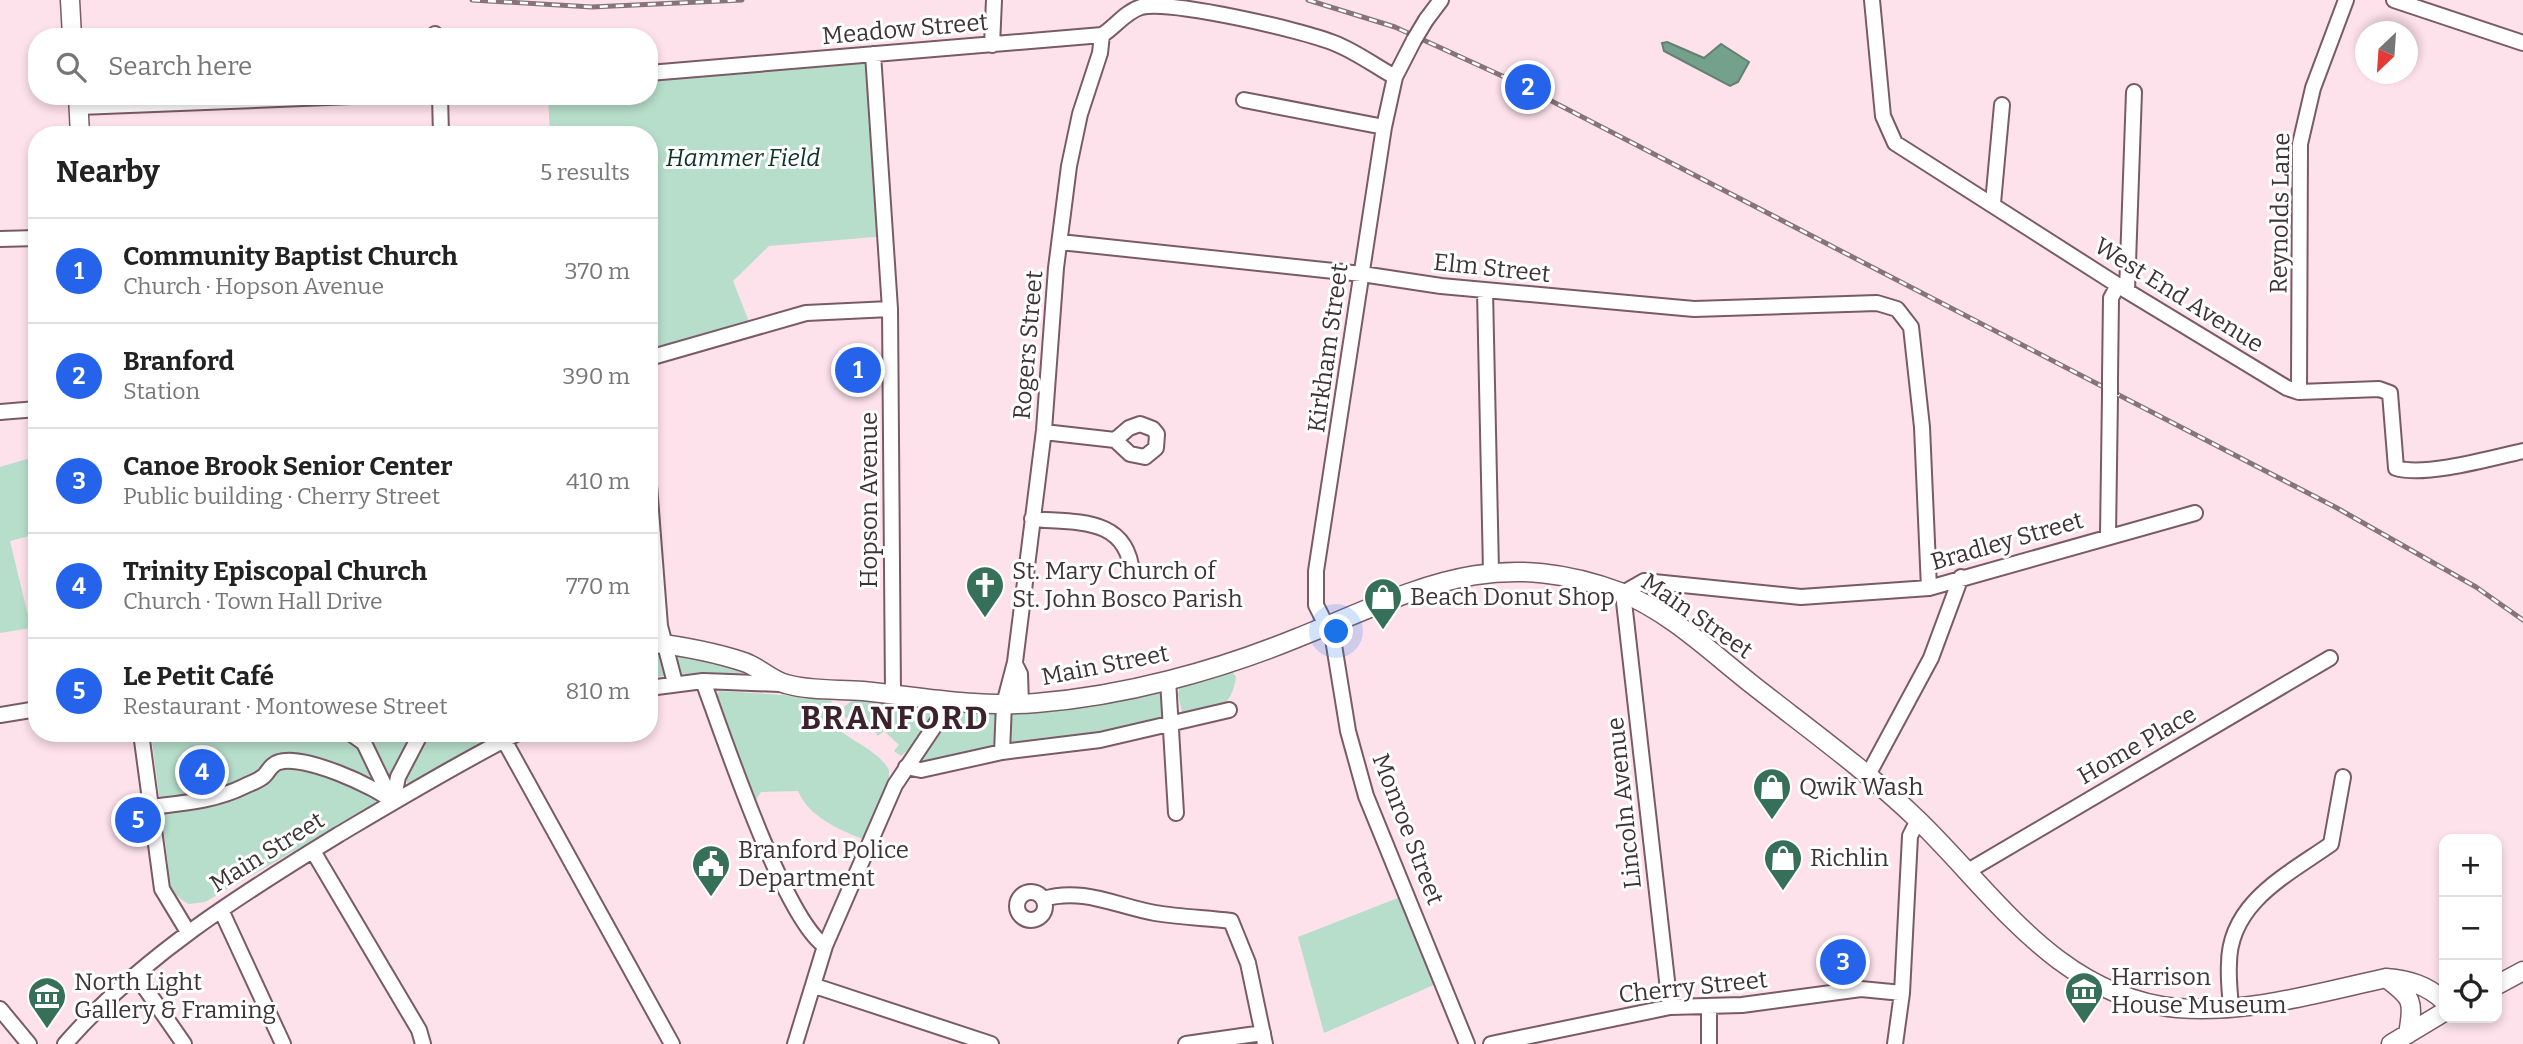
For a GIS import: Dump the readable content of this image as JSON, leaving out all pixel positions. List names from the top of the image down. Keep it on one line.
{"streets":{"main road":["Main Street"],"street":["Meadow Street","Reynolds Lane","Elm Street","West End Avenue","Rogers Street","Kirkham Street","Hopson Avenue","Bradley Street","Home Place","Lincoln Avenue","Monroe Street","Cherry Street"]},"crossings":[["Meadow Street","Rogers Street"],["Meadow Street","Kirkham Street"],["Meadow Street","Hopson Avenue"],["Reynolds Lane","West End Avenue"],["Elm Street","Rogers Street"],["Elm Street","Kirkham Street"],["Elm Street","Bradley Street"],["Rogers Street","Main Street"],["Kirkham Street","Main Street"],["Kirkham Street","Monroe Street"],["Hopson Avenue","Main Street"],["Bradley Street","Main Street"],["Bradley Street","Lincoln Avenue"],["Main Street","Home Place"],["Main Street","Lincoln Avenue"],["Main Street","Monroe Street"],["Lincoln Avenue","Cherry Street"]],"districts":["BRANFORD"],"parks":["Hammer Field"],"places":{"church":["St. Mary Church of St. John Bosco Parish"],"shop":["Beach Donut Shop","Qwik Wash","Richlin"],"public building":["Branford Police Department"],"museum":["Harrison House Museum","North Light Gallery & Framing"]},"north":"bottom left","page":{"search":"Search here","pins":["2","1","4","5","3"],"heading":["Nearby","5 results"],"list":[{"mark":"1","name":"Community Baptist Church","note":"Church · Hopson Avenue","value":"370 m"},{"mark":"2","name":"Branford","note":"Station","value":"390 m"},{"mark":"3","name":"Canoe Brook Senior Center","note":"Public building · Cherry Street","value":"410 m"},{"mark":"4","name":"Trinity Episcopal Church","note":"Church · Town Hall Drive","value":"770 m"},{"mark":"5","name":"Le Petit Café","note":"Restaurant · Montowese Street","value":"810 m"}],"map_buttons":["+","−"]}}
